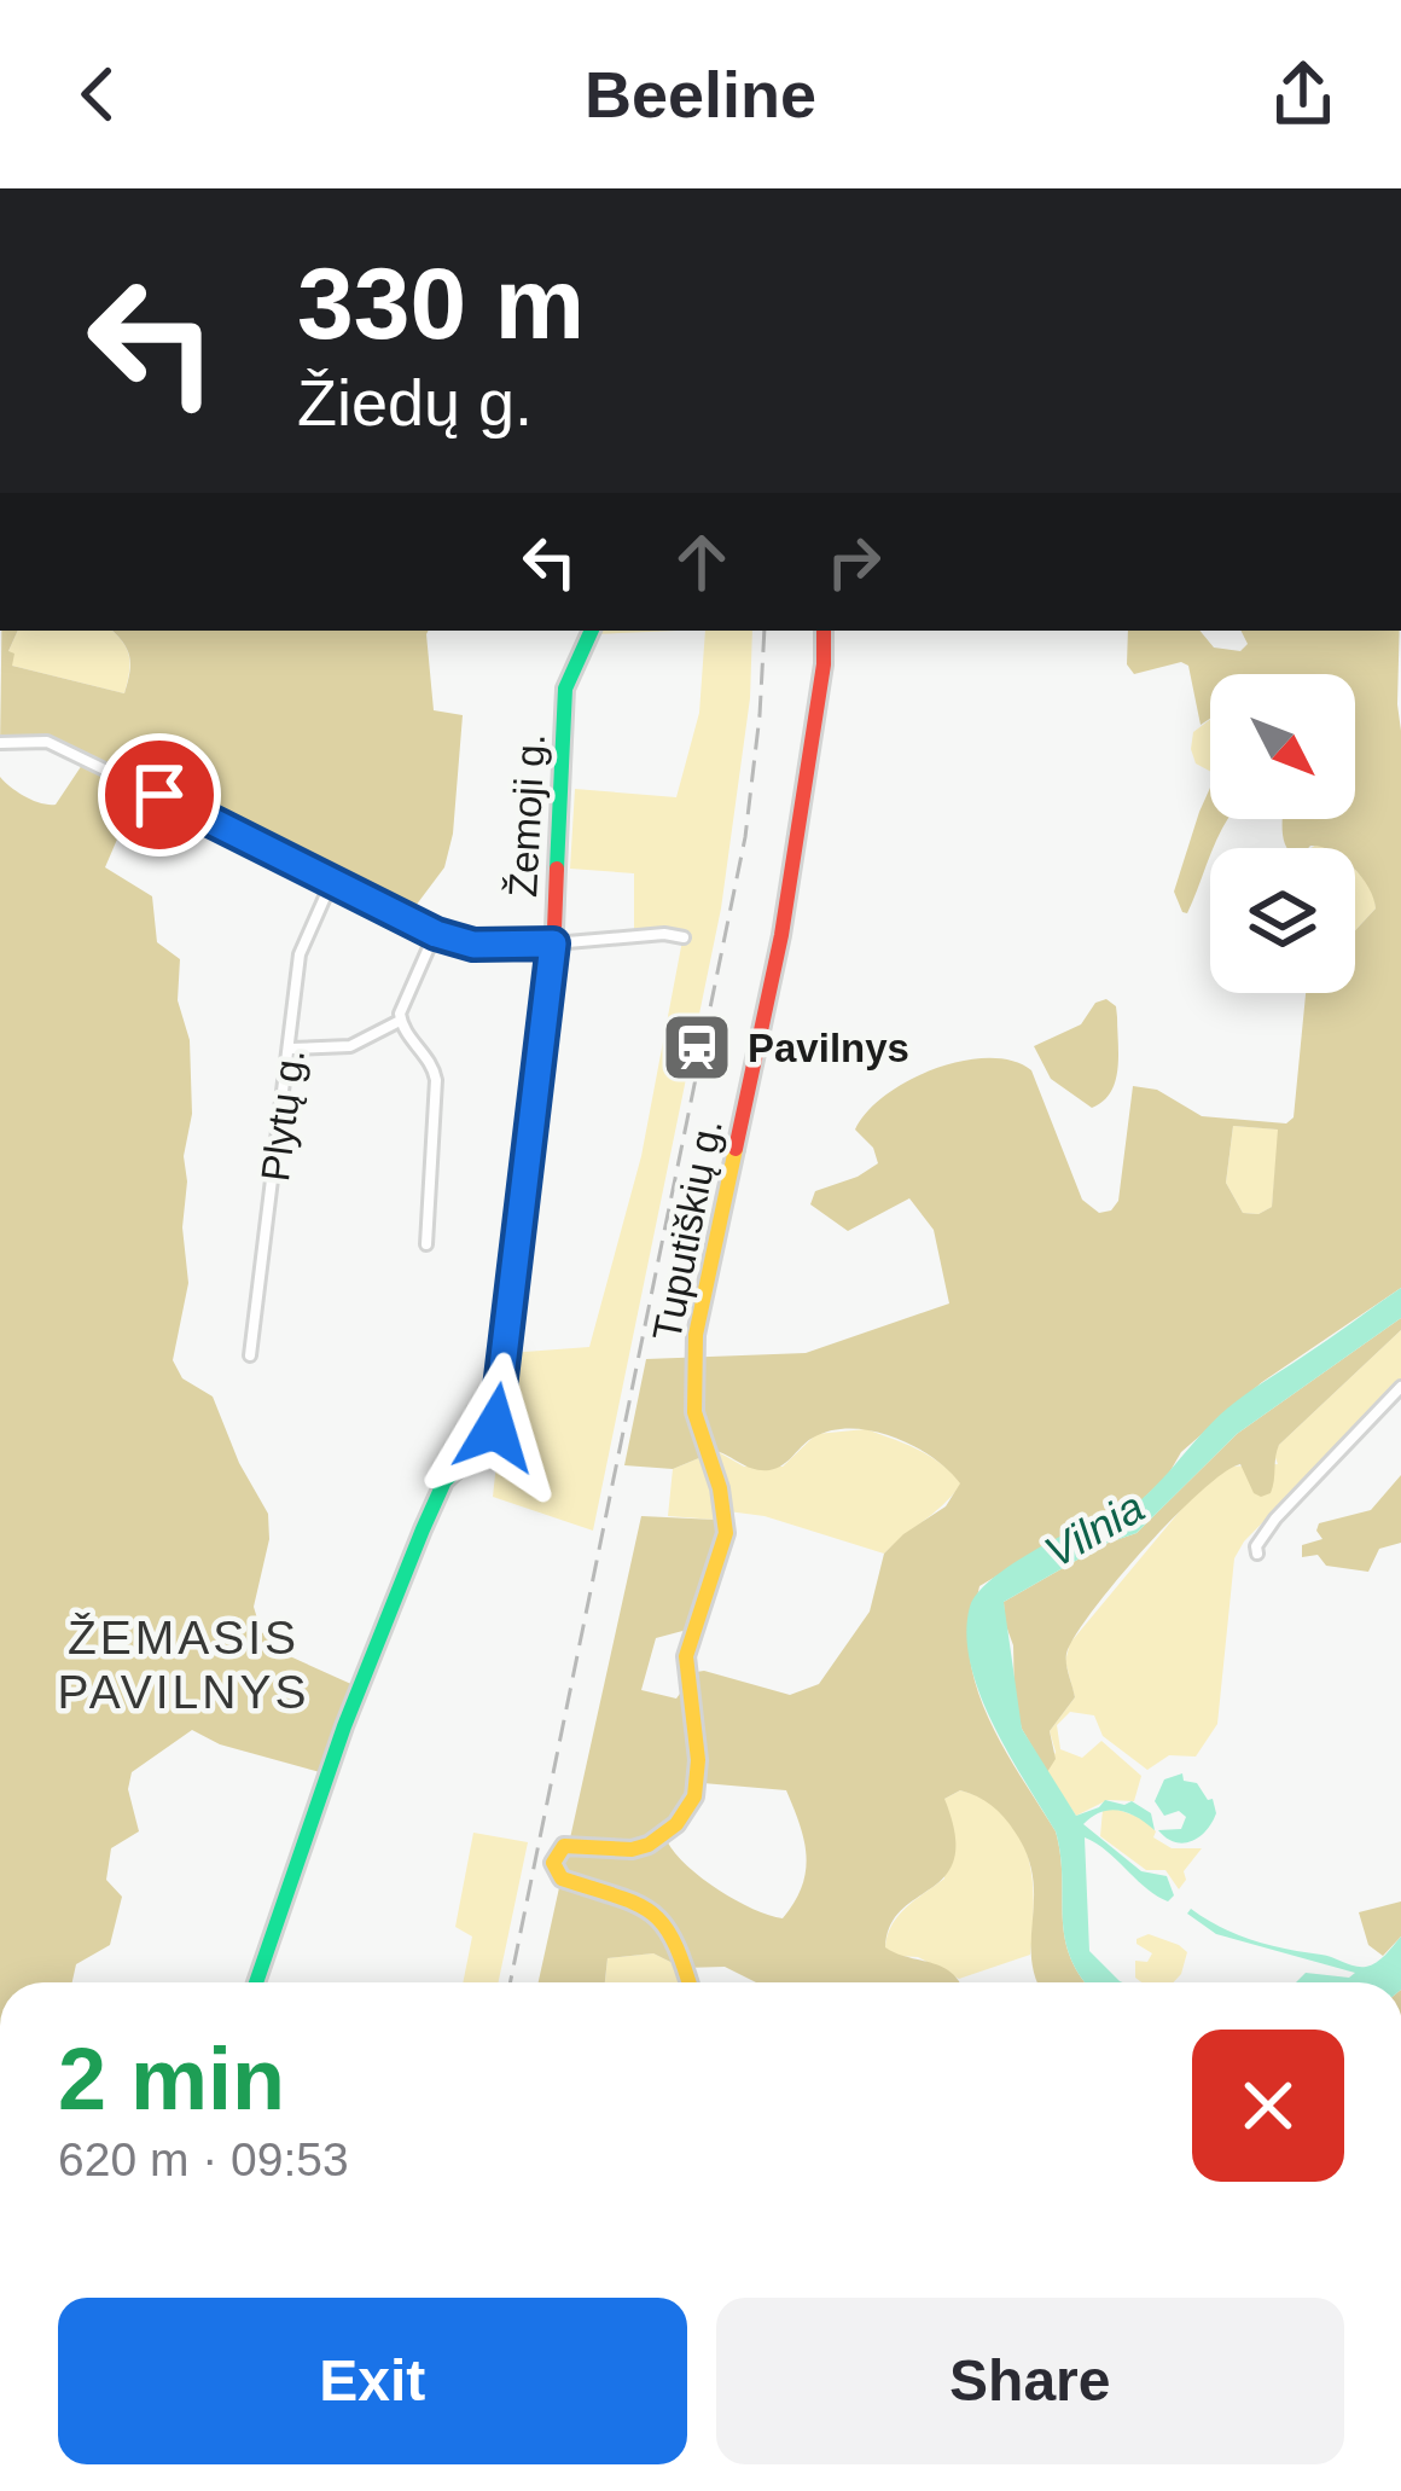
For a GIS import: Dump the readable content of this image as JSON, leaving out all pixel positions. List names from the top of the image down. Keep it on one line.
{"streets":{"street":["Žemoji g.","Plytų g.","Tuputiškių g."]},"districts":["ŽEMASIS PAVILNYS"],"water":["Vilnia"],"places":{"station":["Pavilnys"]},"north":"bottom right","page":{"header":"Beeline","turn":["330 m","Žiedų g."],"heading":["2 min","620 m · 09:53"],"buttons":["Exit","Share"]}}
